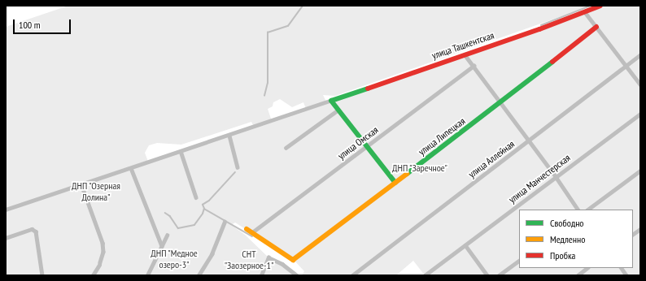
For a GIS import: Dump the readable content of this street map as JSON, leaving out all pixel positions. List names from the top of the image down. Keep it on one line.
{"streets":{"street":["улица Ташкентская","улица Липецкая","улица Омская","улица Аллейная","улица Манчестерская"]},"crossings":[["улица Липецкая","улица Омская"]],"parks":["ДНП \"Заречное\"","ДНП \"Озерная Долина\"","ДНП \"Медное озеро-3\"","СНТ \"Заозерное-1\""],"legend":["Свободно","Медленно","Пробка"],"scale_bar":"100 m"}
